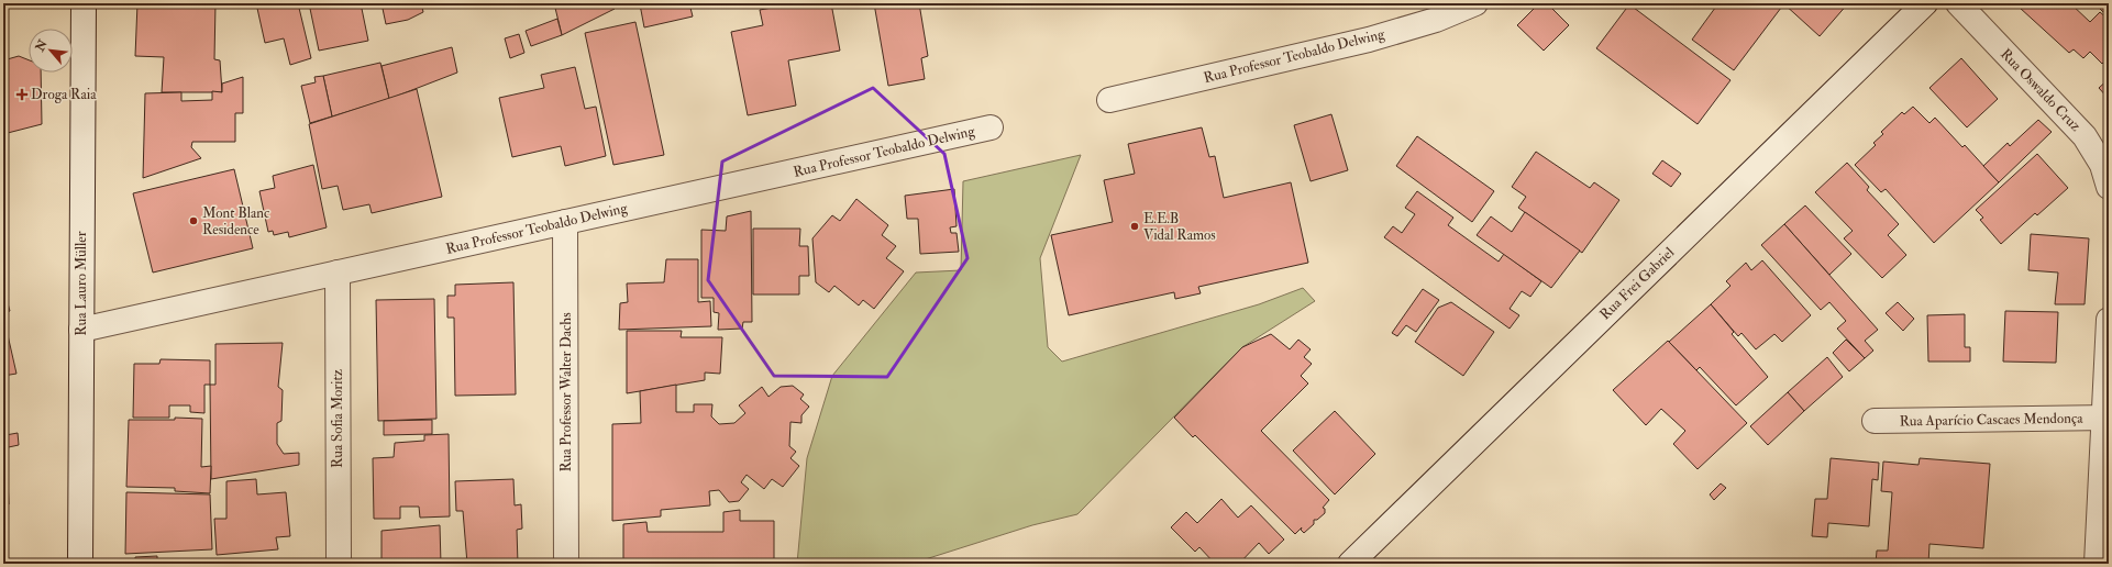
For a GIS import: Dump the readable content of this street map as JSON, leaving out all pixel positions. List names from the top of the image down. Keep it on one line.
{"streets":{"street":["Rua Professor Teobaldo Delwing","Rua Oswaldo Cruz","Rua Lauro Müller","Rua Frei Gabriel","Rua Professor Walter Dachs","Rua Sofia Moritz","Rua Aparício Cascaes Mendonça"]},"crossings":[["Rua Professor Teobaldo Delwing","Rua Lauro Müller"],["Rua Professor Teobaldo Delwing","Rua Professor Walter Dachs"],["Rua Professor Teobaldo Delwing","Rua Sofia Moritz"]],"places":{"health":["Droga Raia"],"other":["Mont Blanc Residence","E.E.B Vidal Ramos"]},"north":"top left"}
